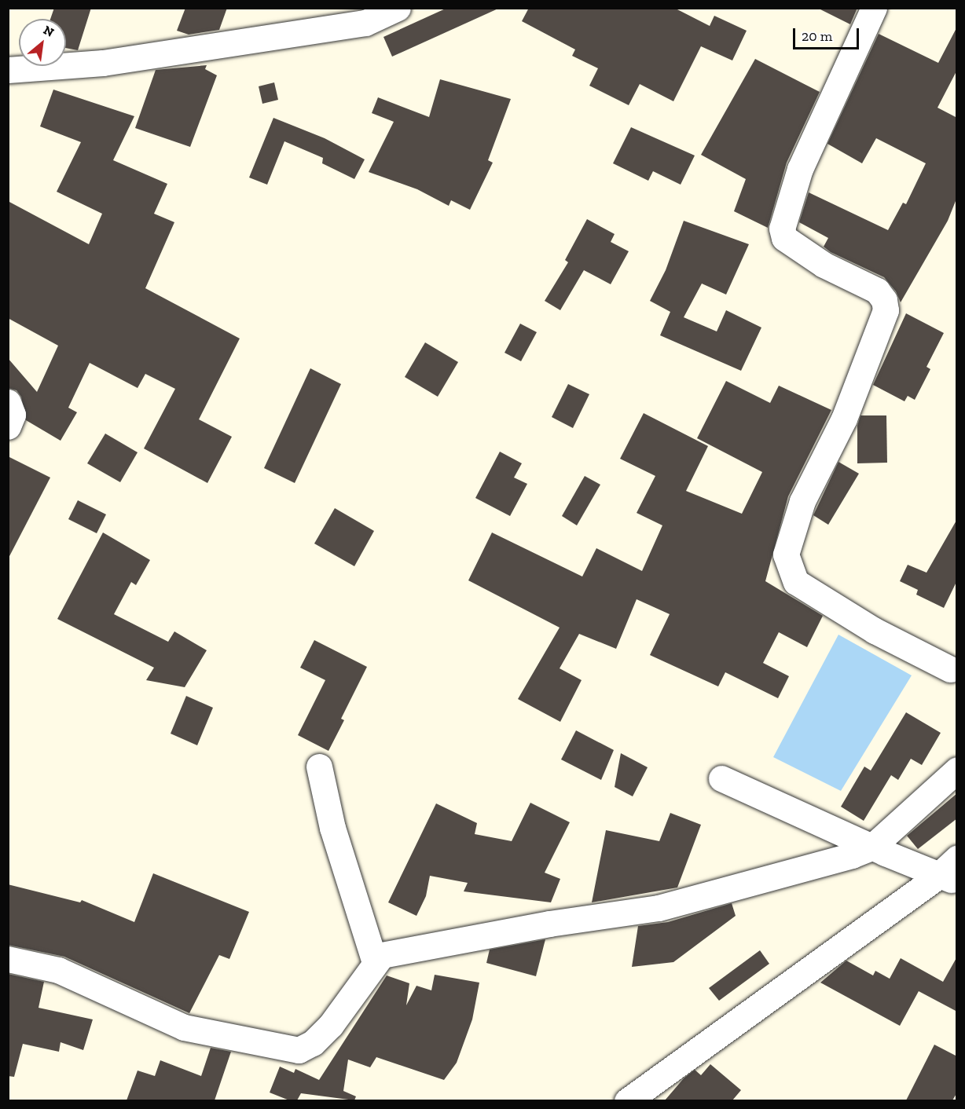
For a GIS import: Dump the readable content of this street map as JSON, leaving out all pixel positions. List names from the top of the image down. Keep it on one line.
{"scale_bar":"20 m","north":"top right"}
